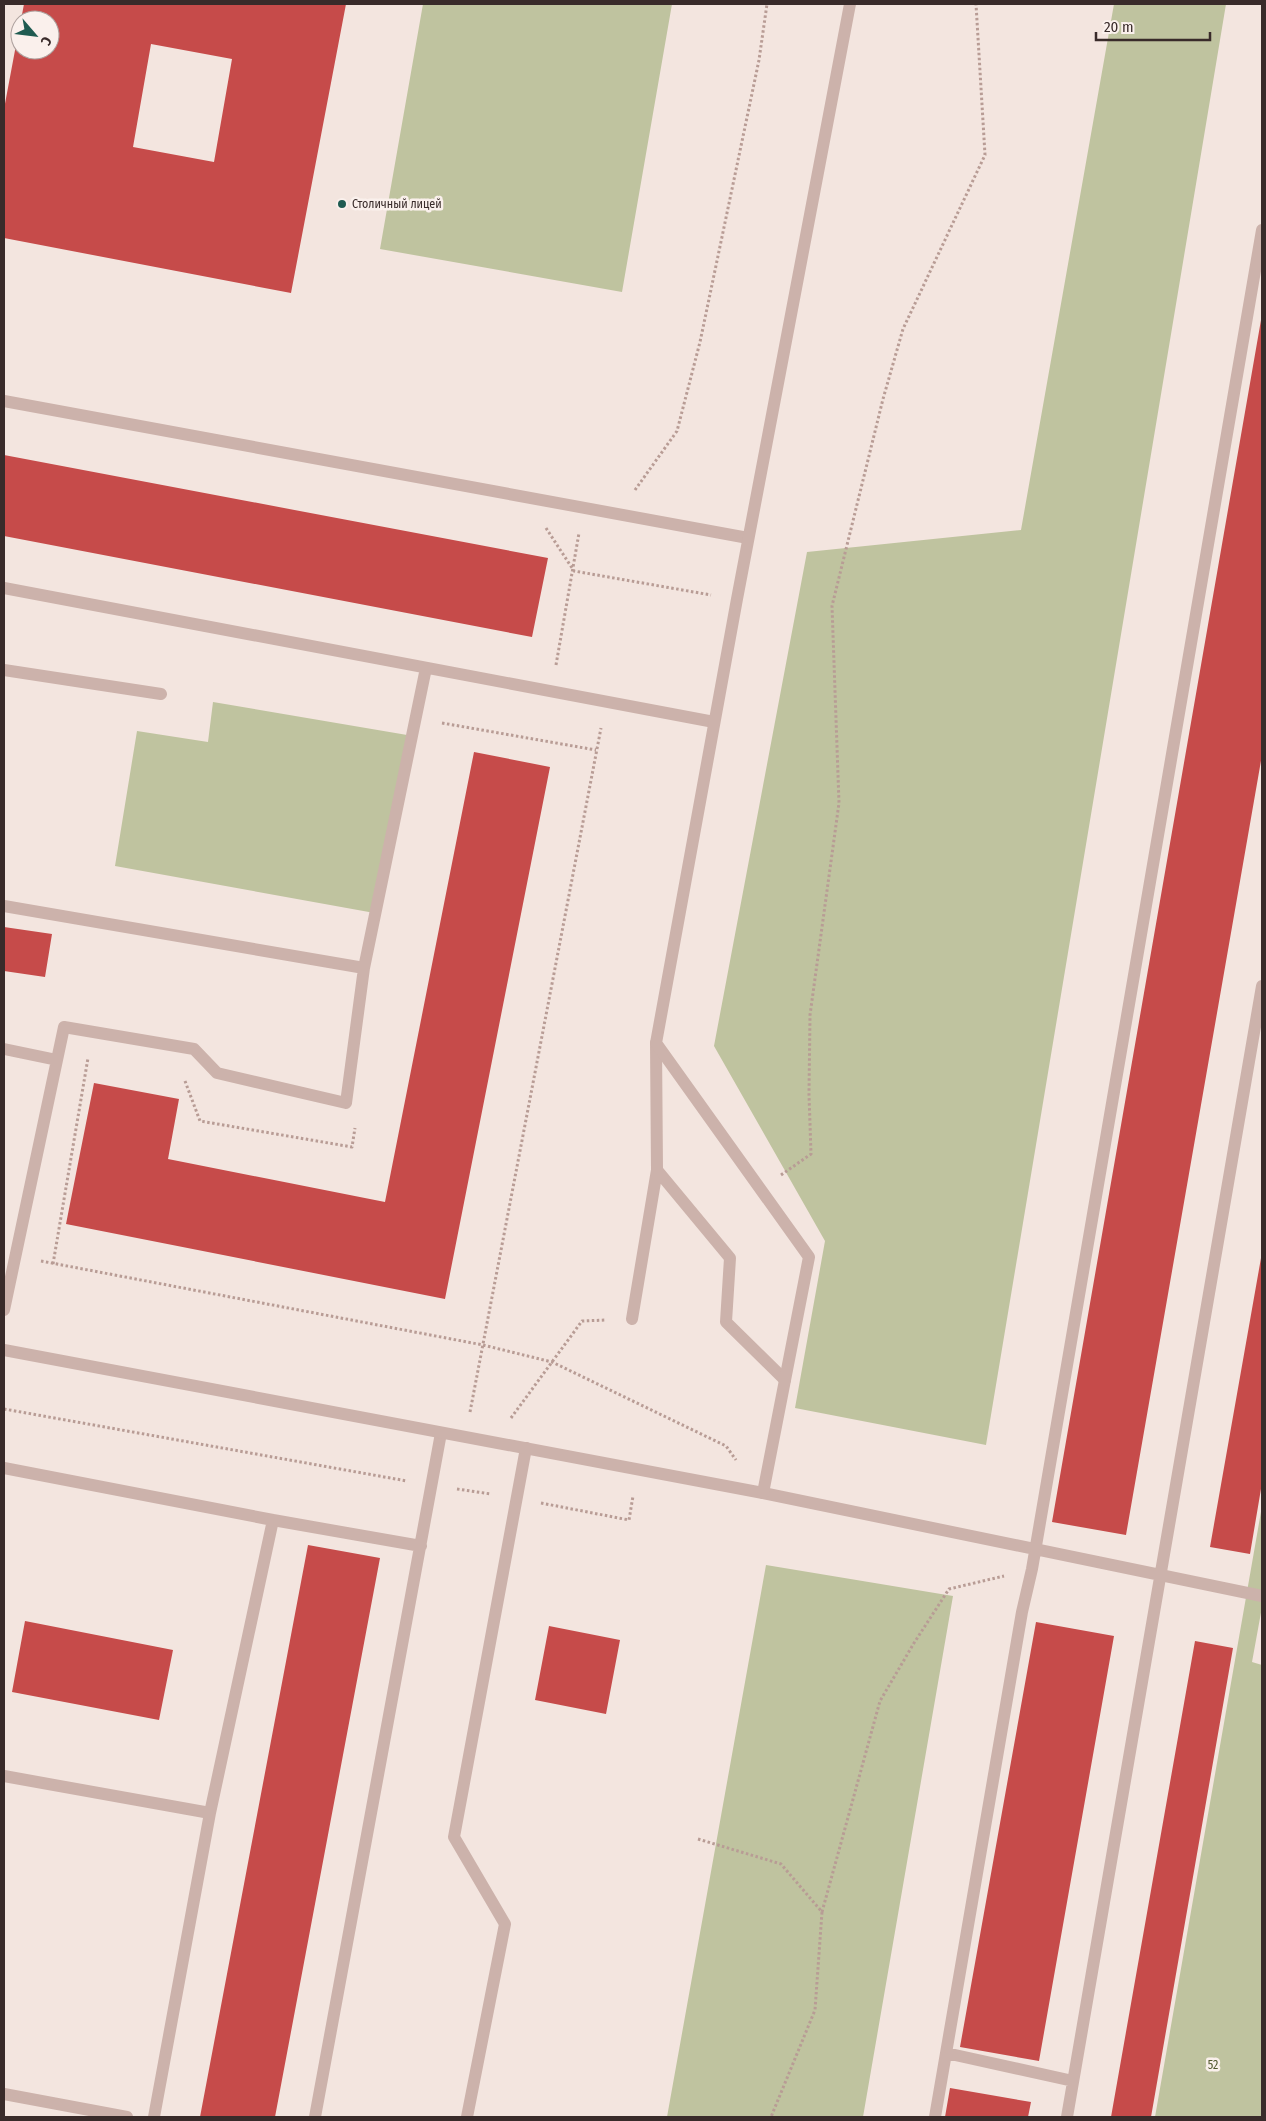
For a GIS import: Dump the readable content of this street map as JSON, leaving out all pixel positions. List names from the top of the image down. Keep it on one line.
{"parks":["52"],"places":["Столичный лицей"],"scale_bar":"20 m","north":"bottom right"}
